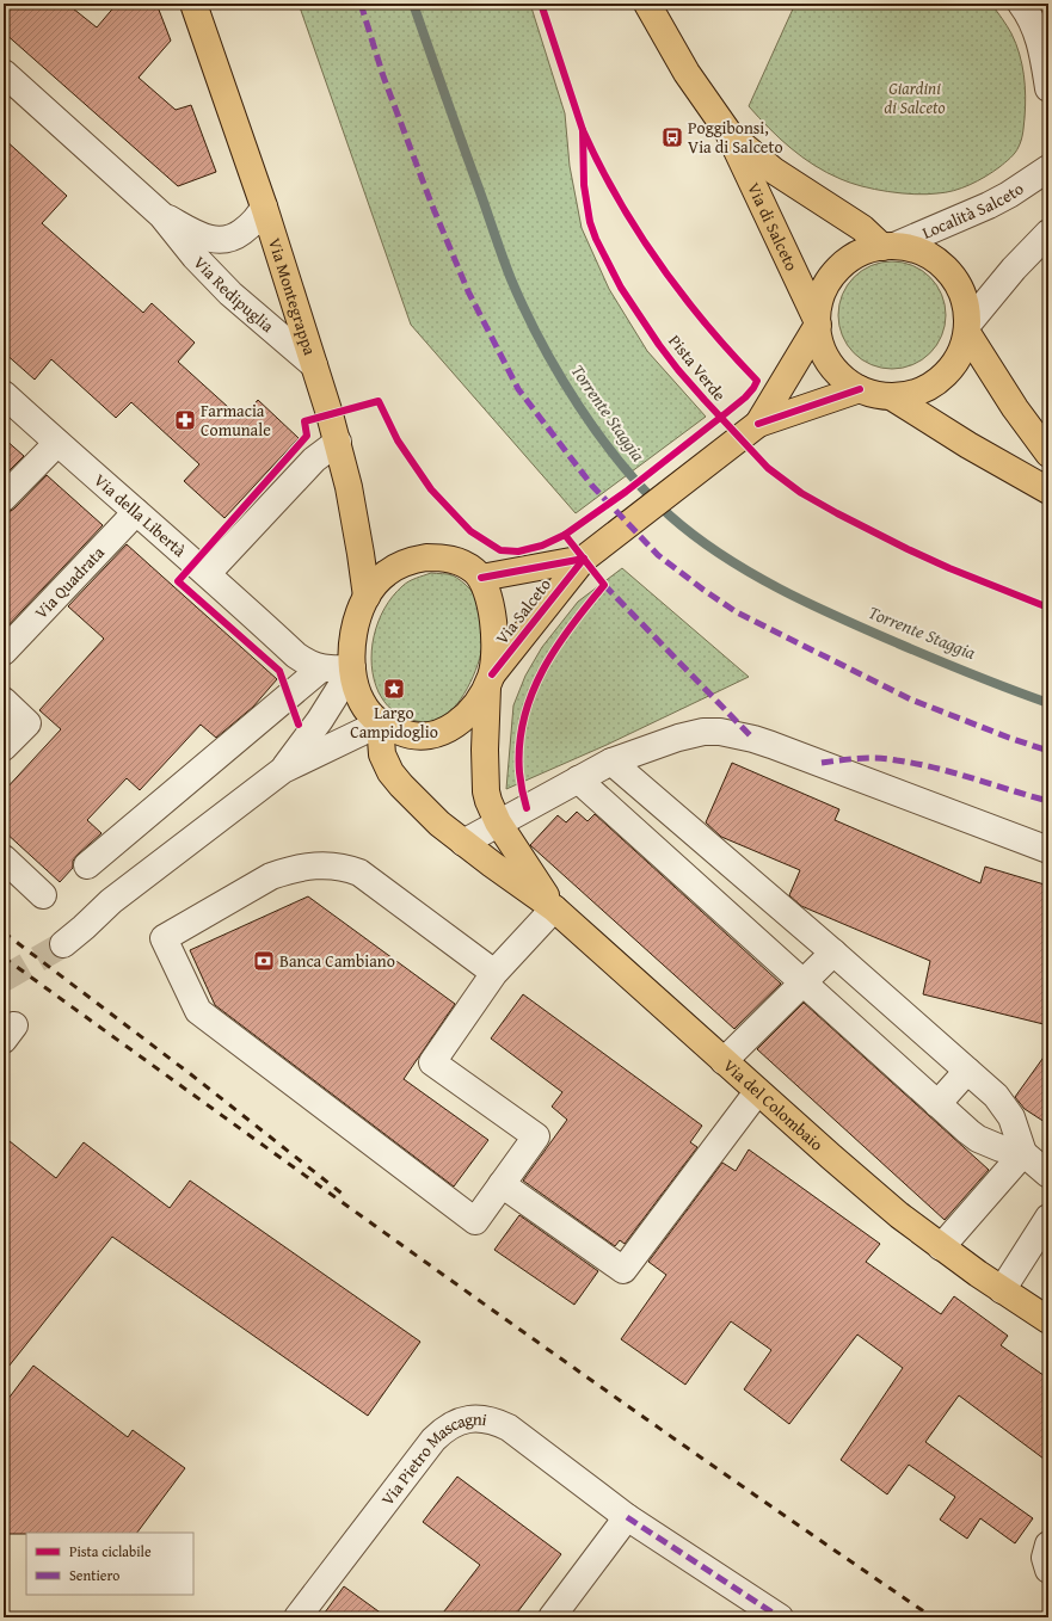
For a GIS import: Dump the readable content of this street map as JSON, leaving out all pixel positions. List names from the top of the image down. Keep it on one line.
{"streets":{"main road":["Via di Salceto","Via Montegrappa","Via Salceto","Via del Colombaio"],"street":["Località Salceto","Via Redipuglia","Via della Libertà","Via Quadrata","Via Pietro Mascagni"],"cycle path":["Pista Verde"]},"crossings":[["Località Salceto","Via di Salceto"],["Località Salceto","Via Salceto"],["Via di Salceto","Via Salceto"],["Via Redipuglia","Via Montegrappa"],["Via Montegrappa","Via della Libertà"],["Via Montegrappa","Via Salceto"],["Via della Libertà","Via Quadrata"],["Via della Libertà","Via Salceto"]],"water":["Torrente Staggia"],"parks":["Giardini di Salceto"],"places":{"bus stop":["Poggibonsi, Via di Salceto"],"pharmacy":["Farmacia Comunale"],"place":["Largo Campidoglio"],"bank":["Banca Cambiano"]},"legend":["Pista ciclabile","Sentiero"]}
